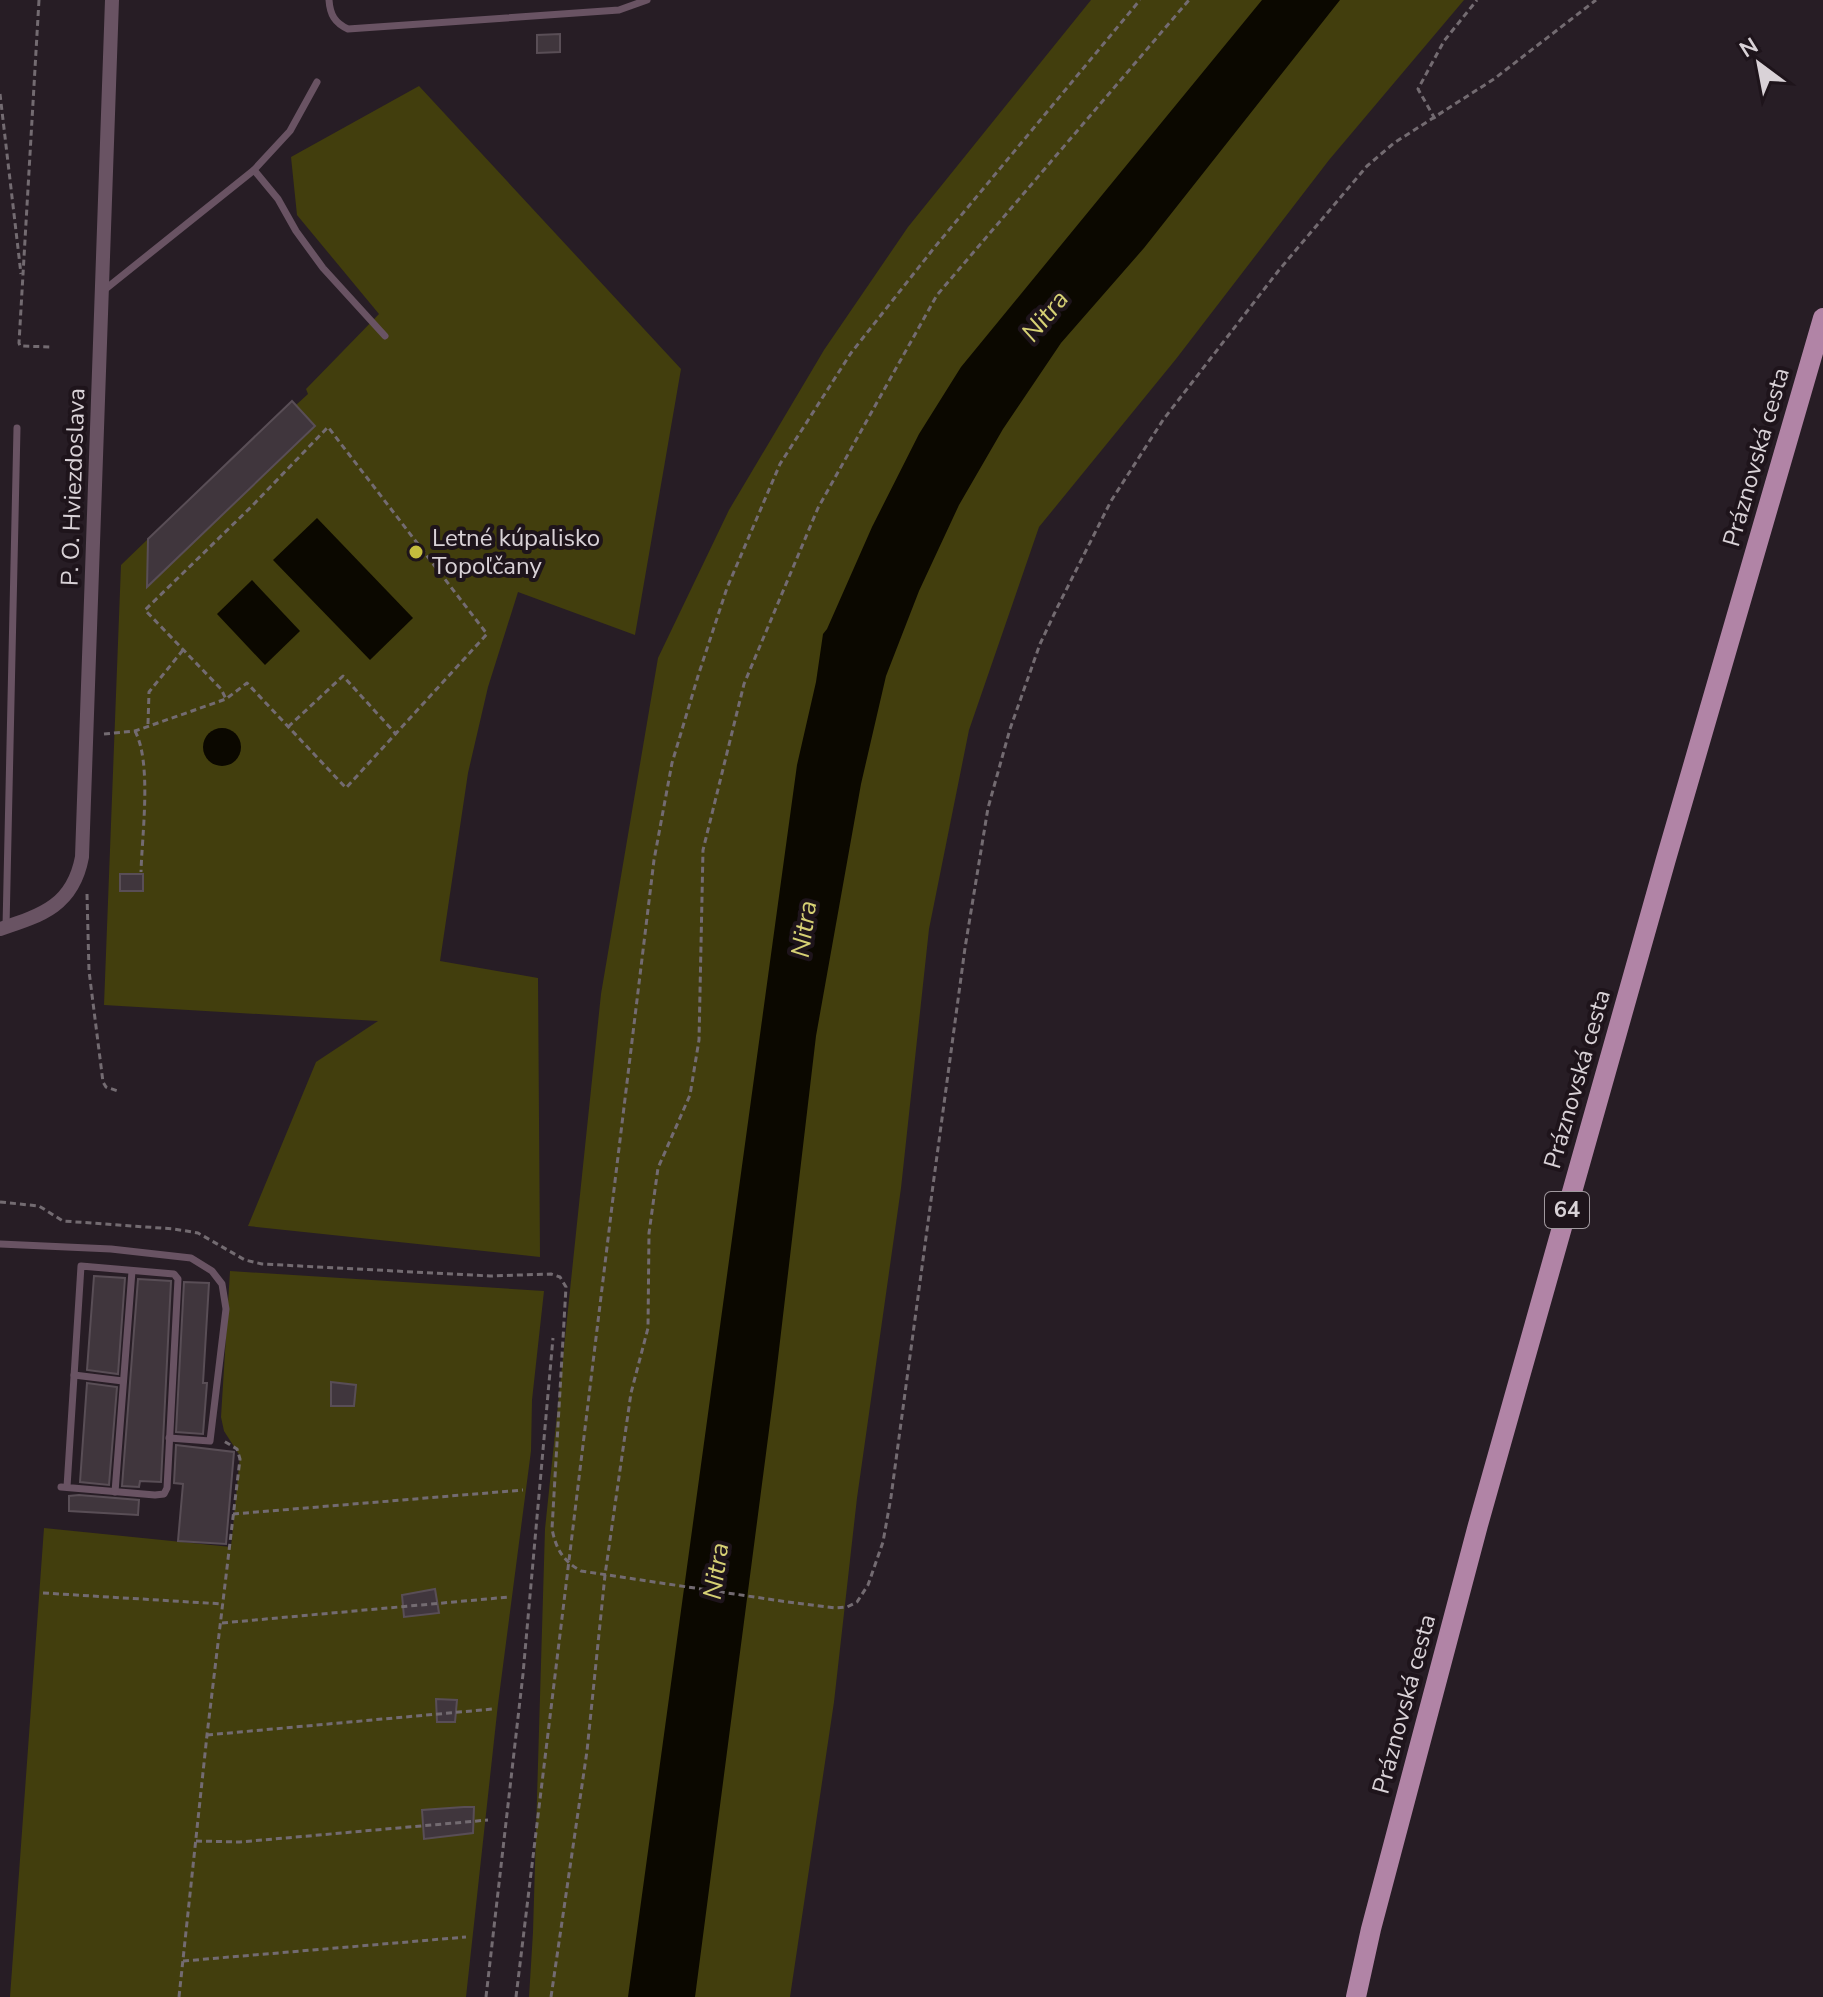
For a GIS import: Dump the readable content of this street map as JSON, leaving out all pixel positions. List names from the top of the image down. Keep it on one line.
{"streets":{"main road":["Práznovská cesta","64"],"street":["P. O. Hviezdoslava"]},"water":["Nitra"],"places":["Letné kúpalisko Topoľčany"],"north":"top left"}
